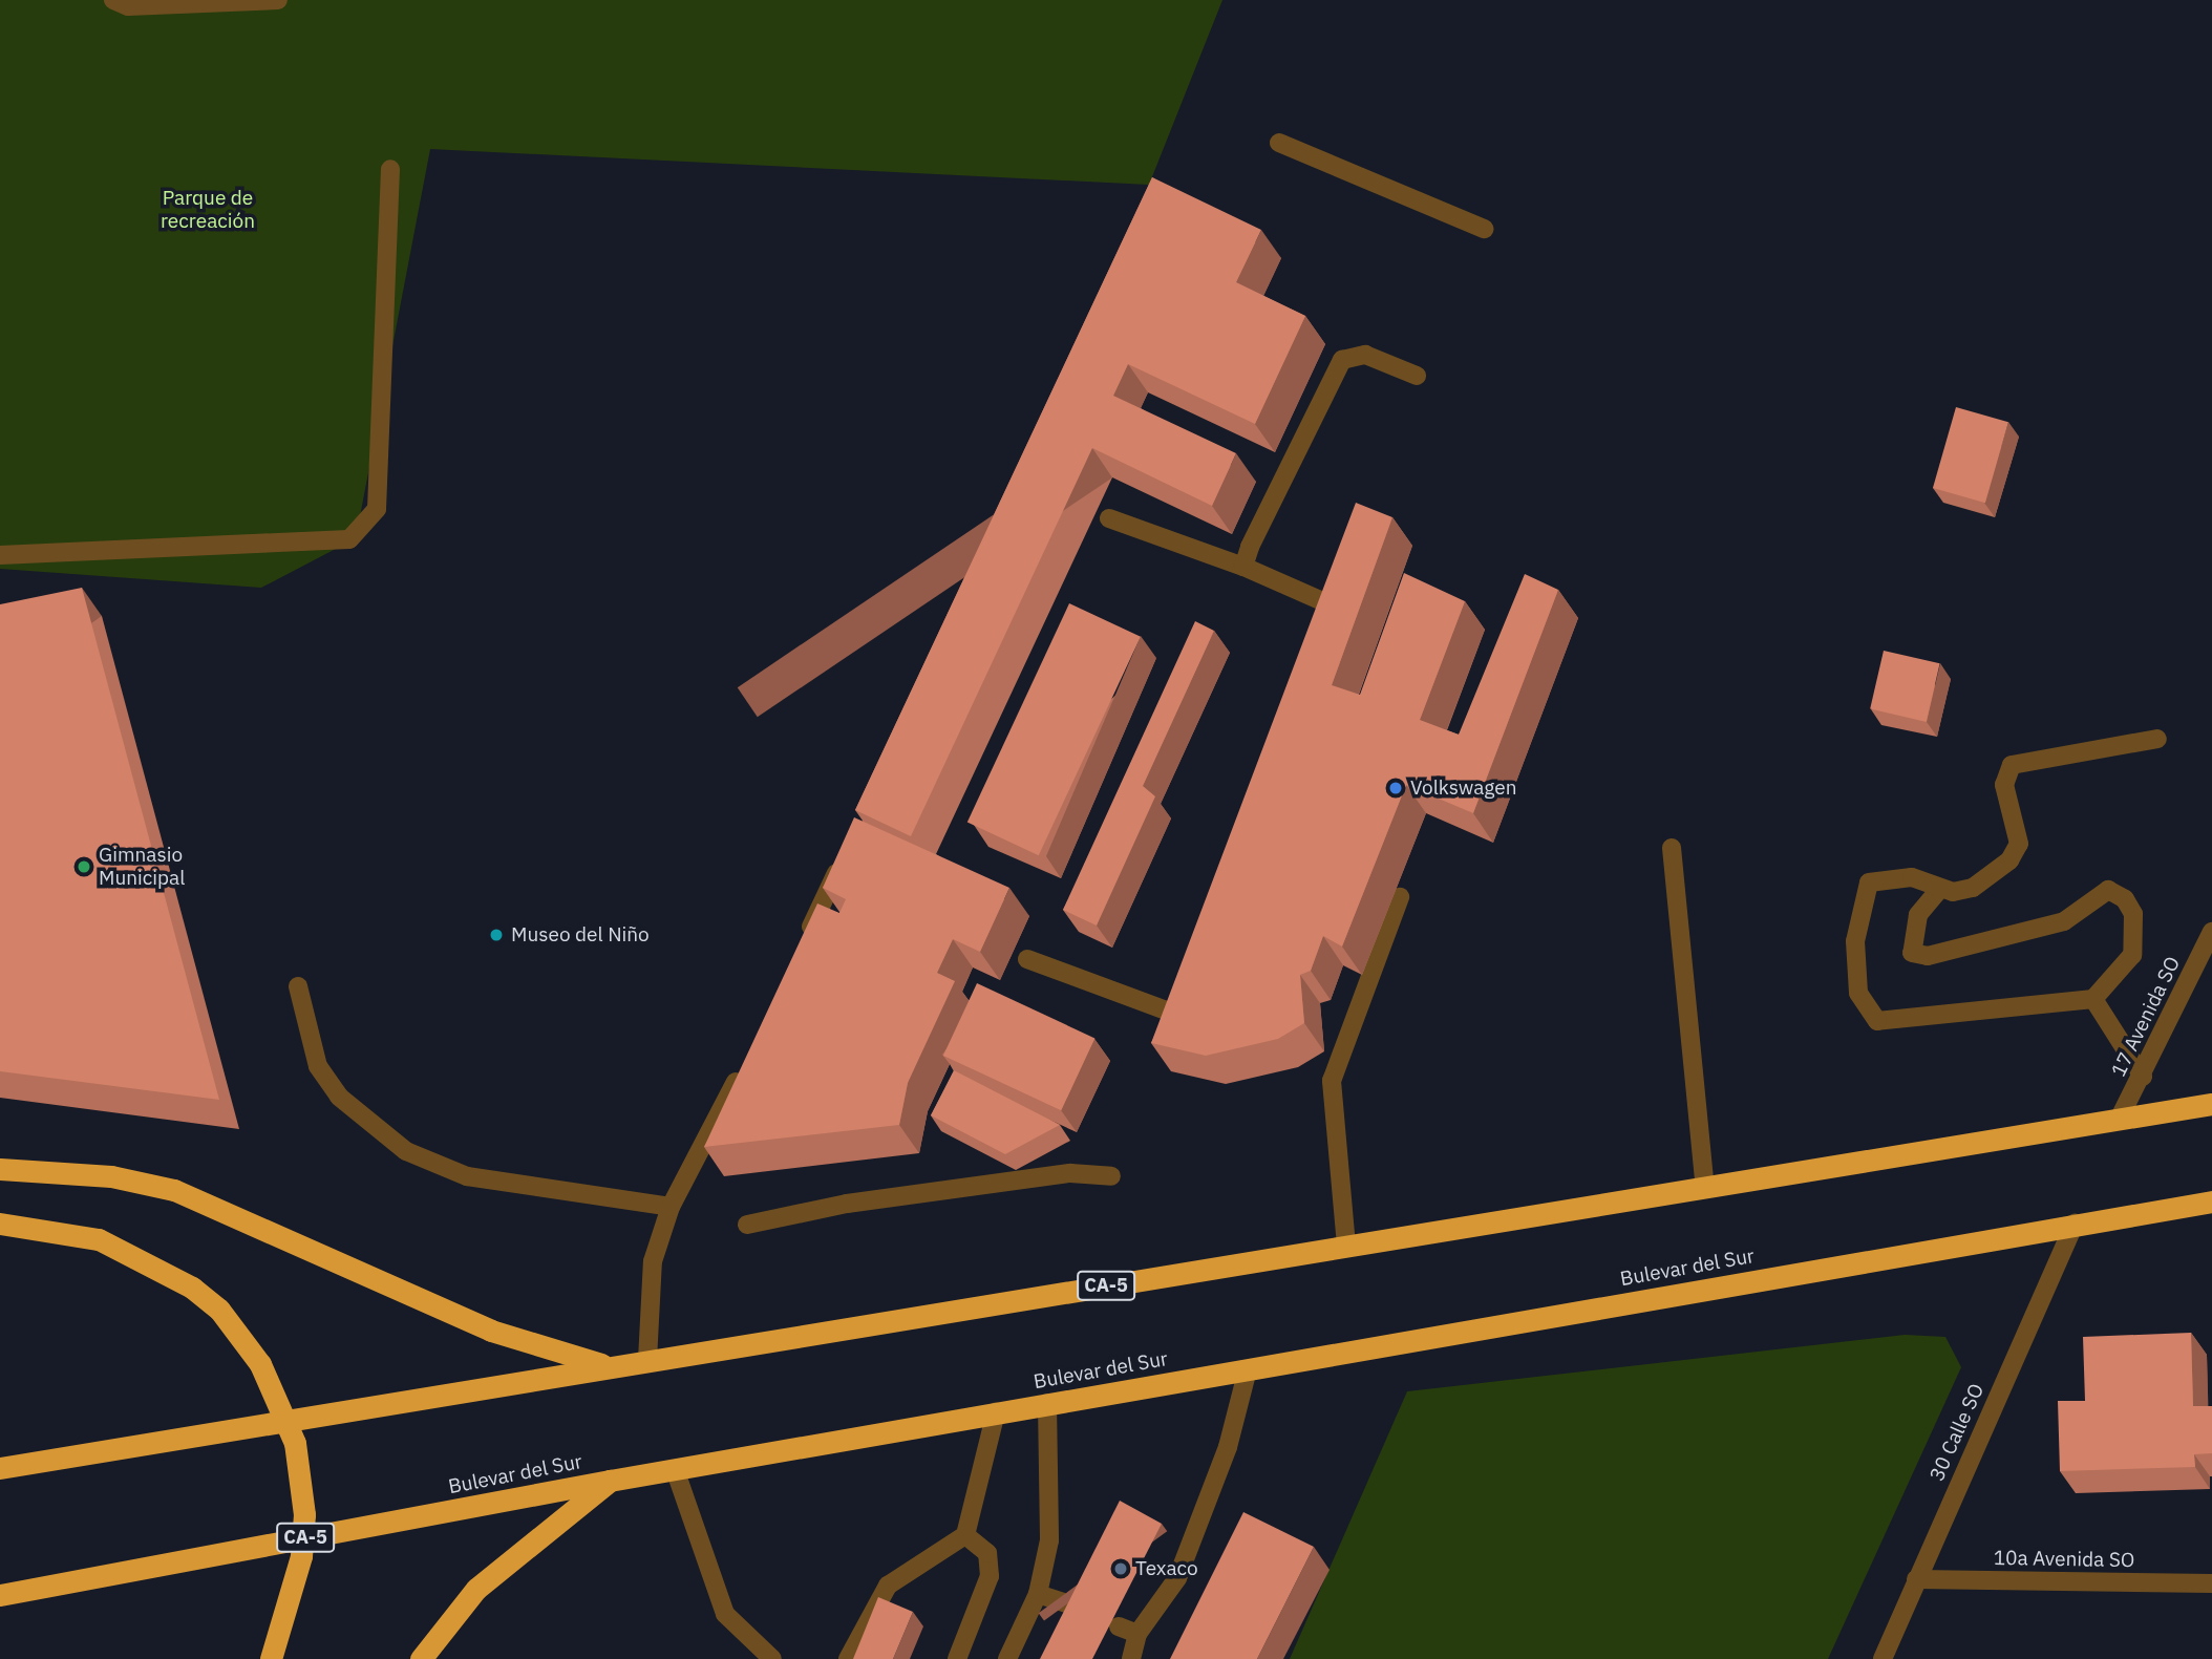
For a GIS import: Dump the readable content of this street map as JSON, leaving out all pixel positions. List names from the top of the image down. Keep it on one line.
{"streets":{"highway":["Bulevar del Sur","CA-5"],"street":["17 Avenida SO","30 Calle SO","10a Avenida SO"]},"crossings":[["17 Avenida SO","CA-5"],["Bulevar del Sur","30 Calle SO"],["30 Calle SO","10a Avenida SO"]],"parks":["Parque de recreación"],"places":["Volkswagen","Gimnasio Municipal","Museo del Niño","Texaco"]}
